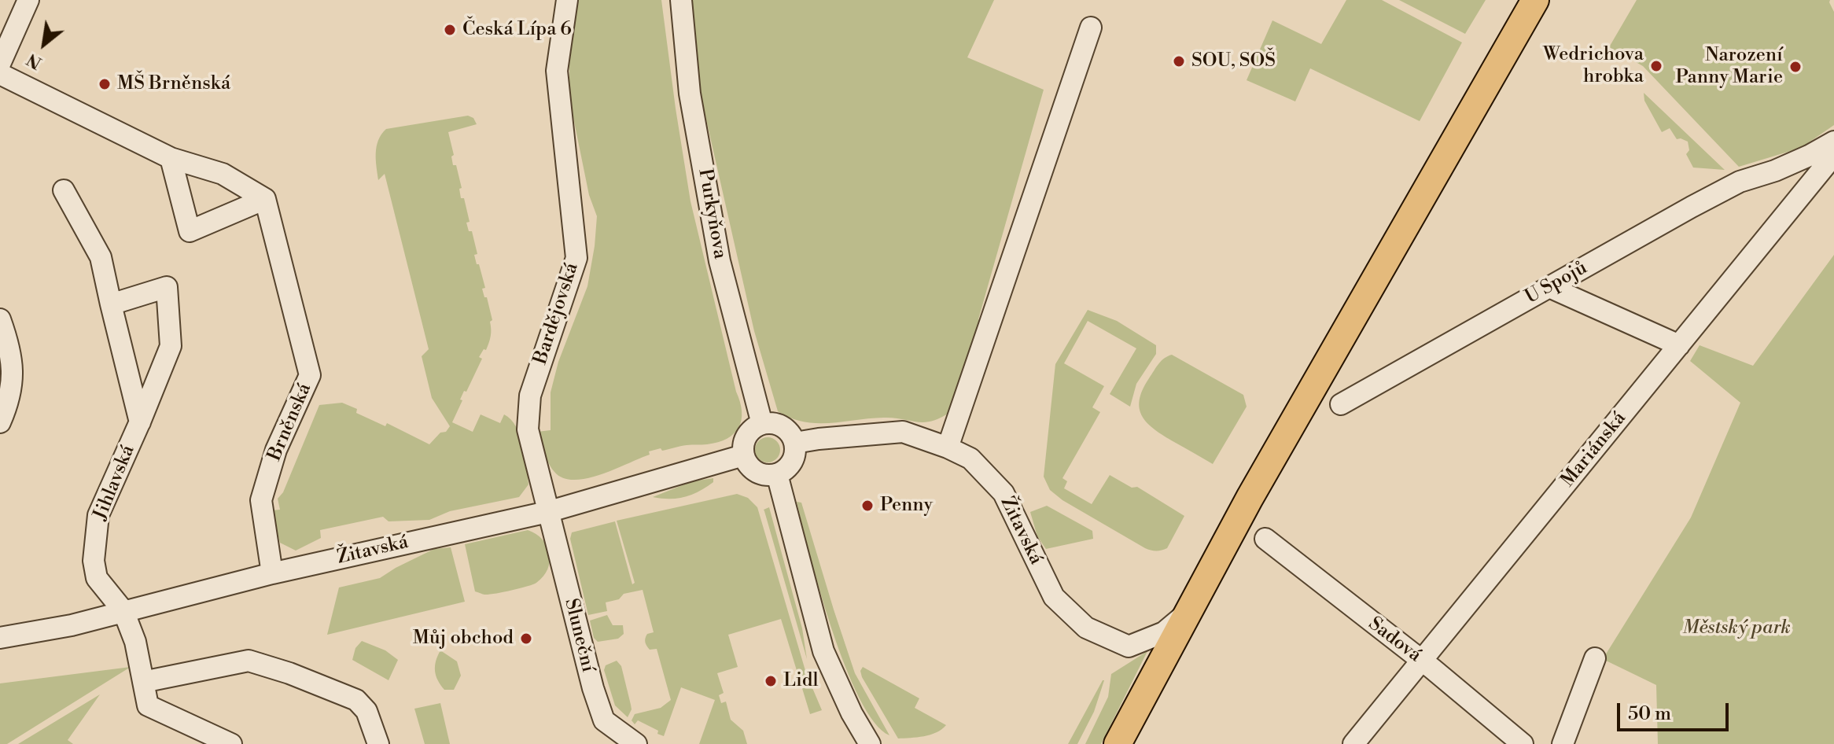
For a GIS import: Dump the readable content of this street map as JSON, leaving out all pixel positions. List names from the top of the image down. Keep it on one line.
{"streets":{"street":["Purkyňova","U Spojů","Bardějovská","Brněnská","Mariánská","Jihlavská","Žitavská","Sluneční","Sadová"]},"crossings":[["Purkyňova","Žitavská"],["Bardějovská","Žitavská"],["Bardějovská","Sluneční"],["Brněnská","Žitavská"],["Mariánská","Sadová"],["Jihlavská","Žitavská"],["Žitavská","Sluneční"]],"parks":["Městský park"],"places":["Česká Lípa 6","SOU, SOŠ","Wedrichova hrobka","Narození Panny Marie","MŠ Brněnská","Penny","Můj obchod","Lidl"],"scale_bar":"50 m","north":"bottom left"}
